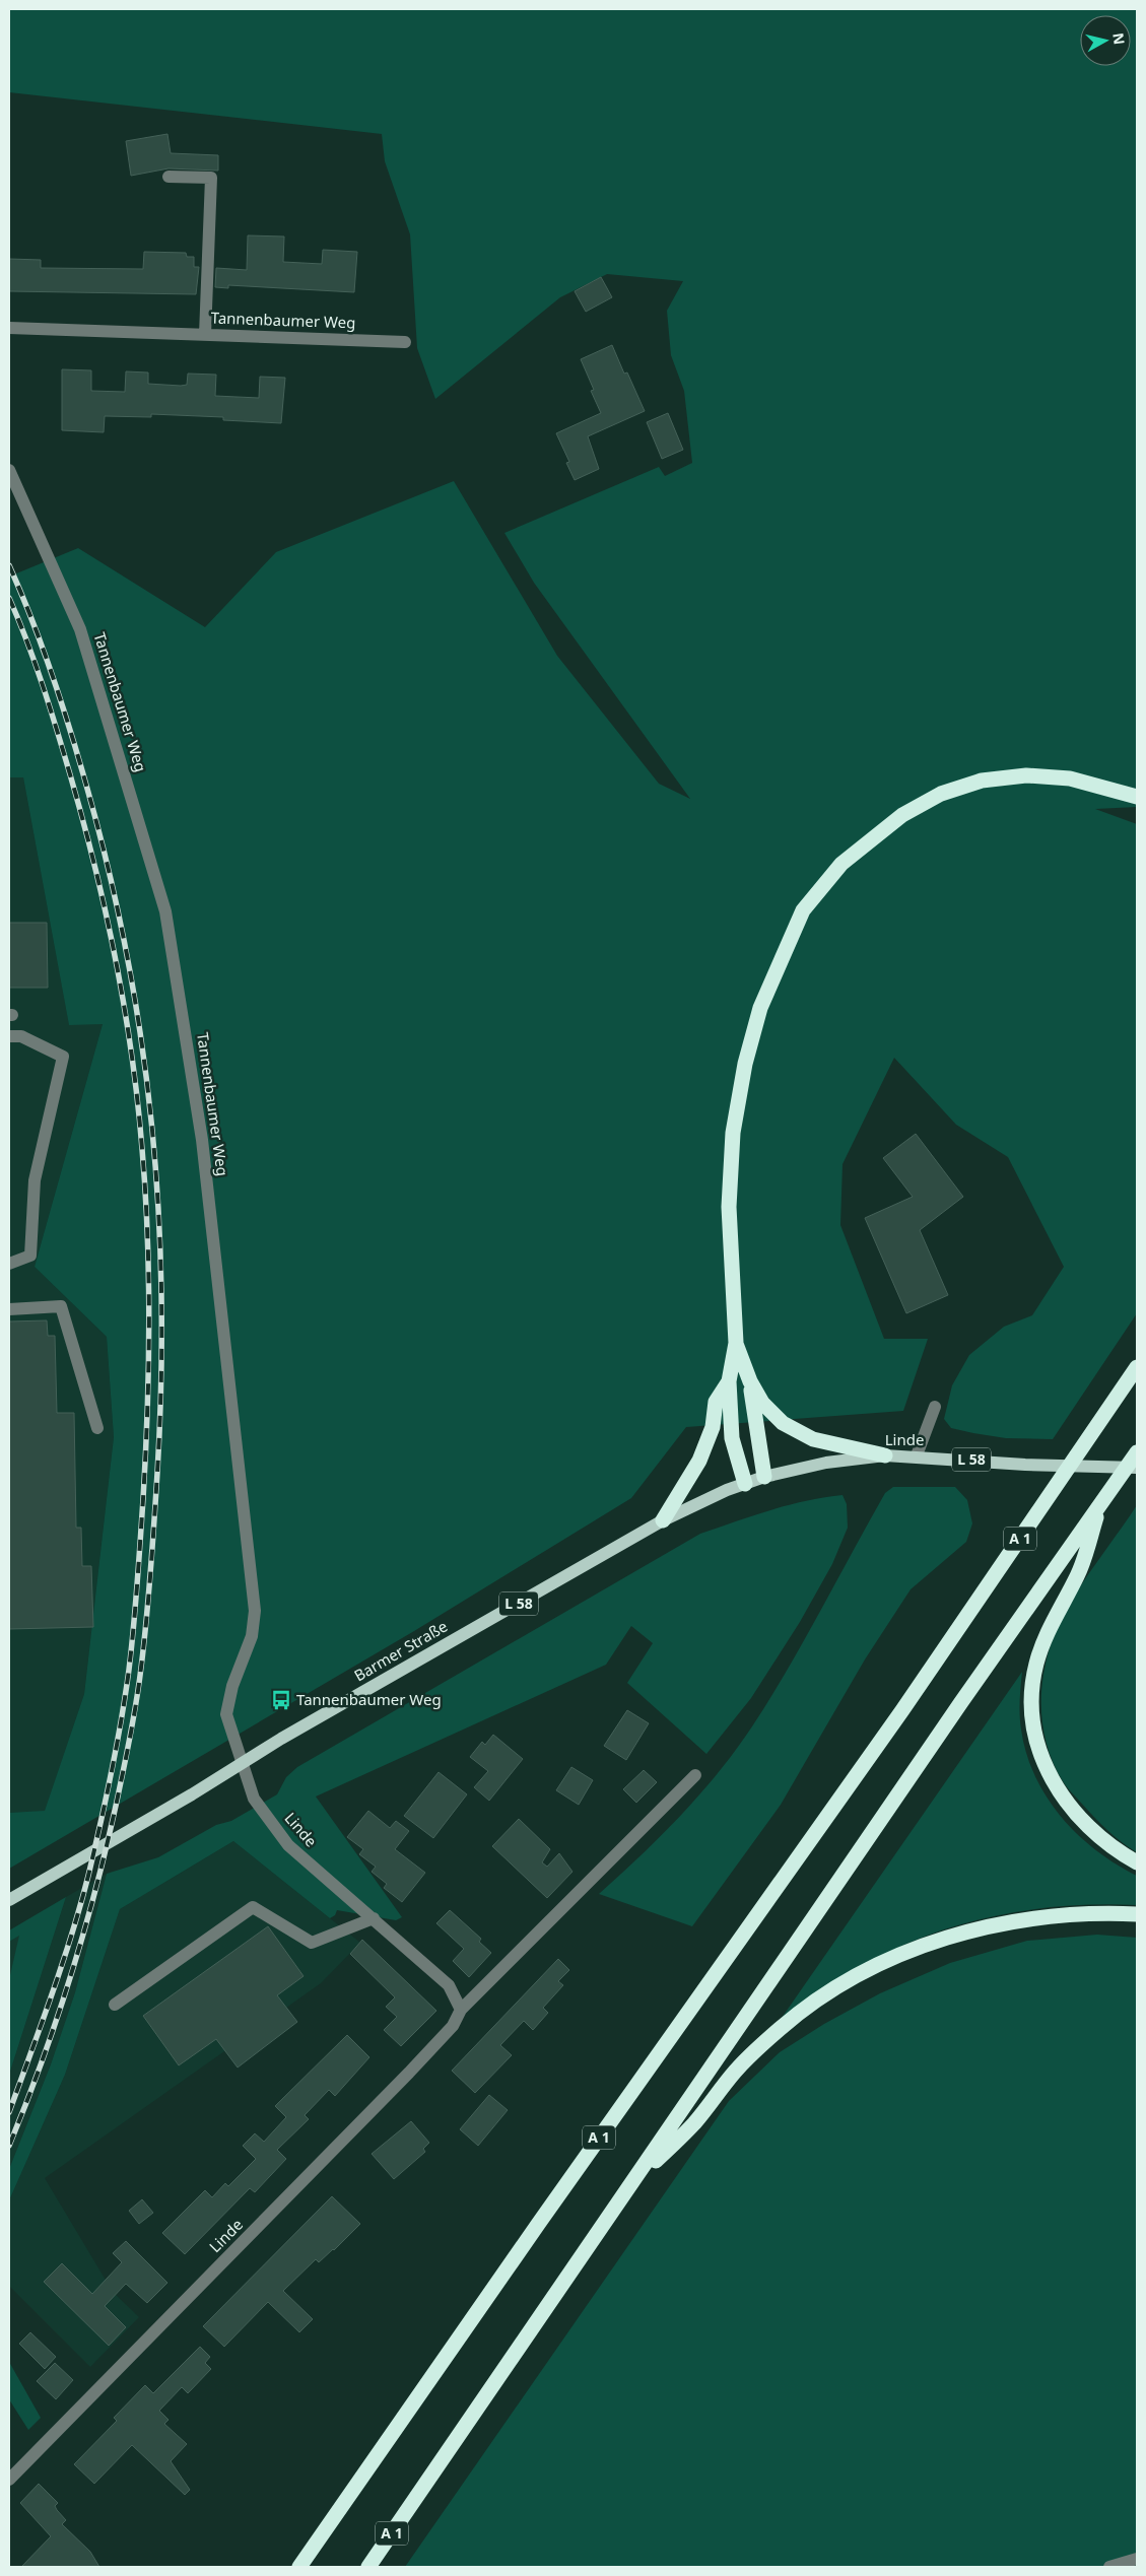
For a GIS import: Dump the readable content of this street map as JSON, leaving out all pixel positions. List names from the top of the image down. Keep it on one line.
{"streets":{"highway":["A 1"],"main road":["Linde","L 58","Barmer Straße"],"street":["Tannenbaumer Weg"]},"crossings":[["Tannenbaumer Weg","Linde"],["Tannenbaumer Weg","Barmer Straße"],["Linde","Barmer Straße"]],"places":{"bus stop":["Tannenbaumer Weg"]},"north":"right"}
